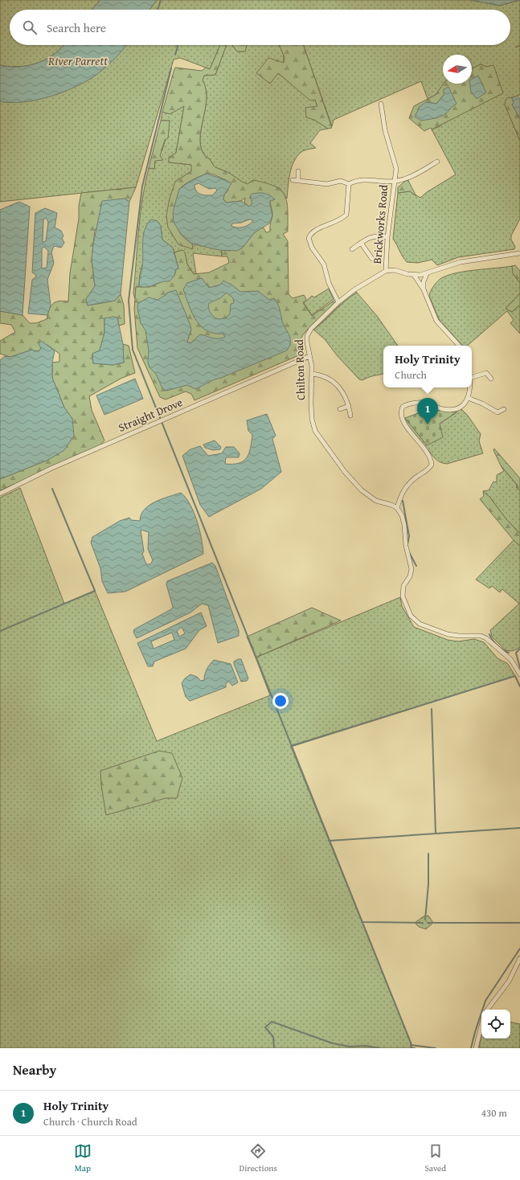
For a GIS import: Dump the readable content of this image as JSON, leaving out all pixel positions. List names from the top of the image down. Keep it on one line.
{"streets":{"street":["Brickworks Road","Chilton Road","Straight Drove"]},"crossings":[["Brickworks Road","Chilton Road"],["Chilton Road","Straight Drove"]],"water":["River Parrett"],"north":"left","page":{"search":"Search here","popup":["Holy Trinity","Church"],"pins":"1","heading":"Nearby","list":[{"mark":"1","name":"Holy Trinity","note":"Church · Church Road","value":"430 m"}],"nav":["Map","Directions","Saved"]}}
